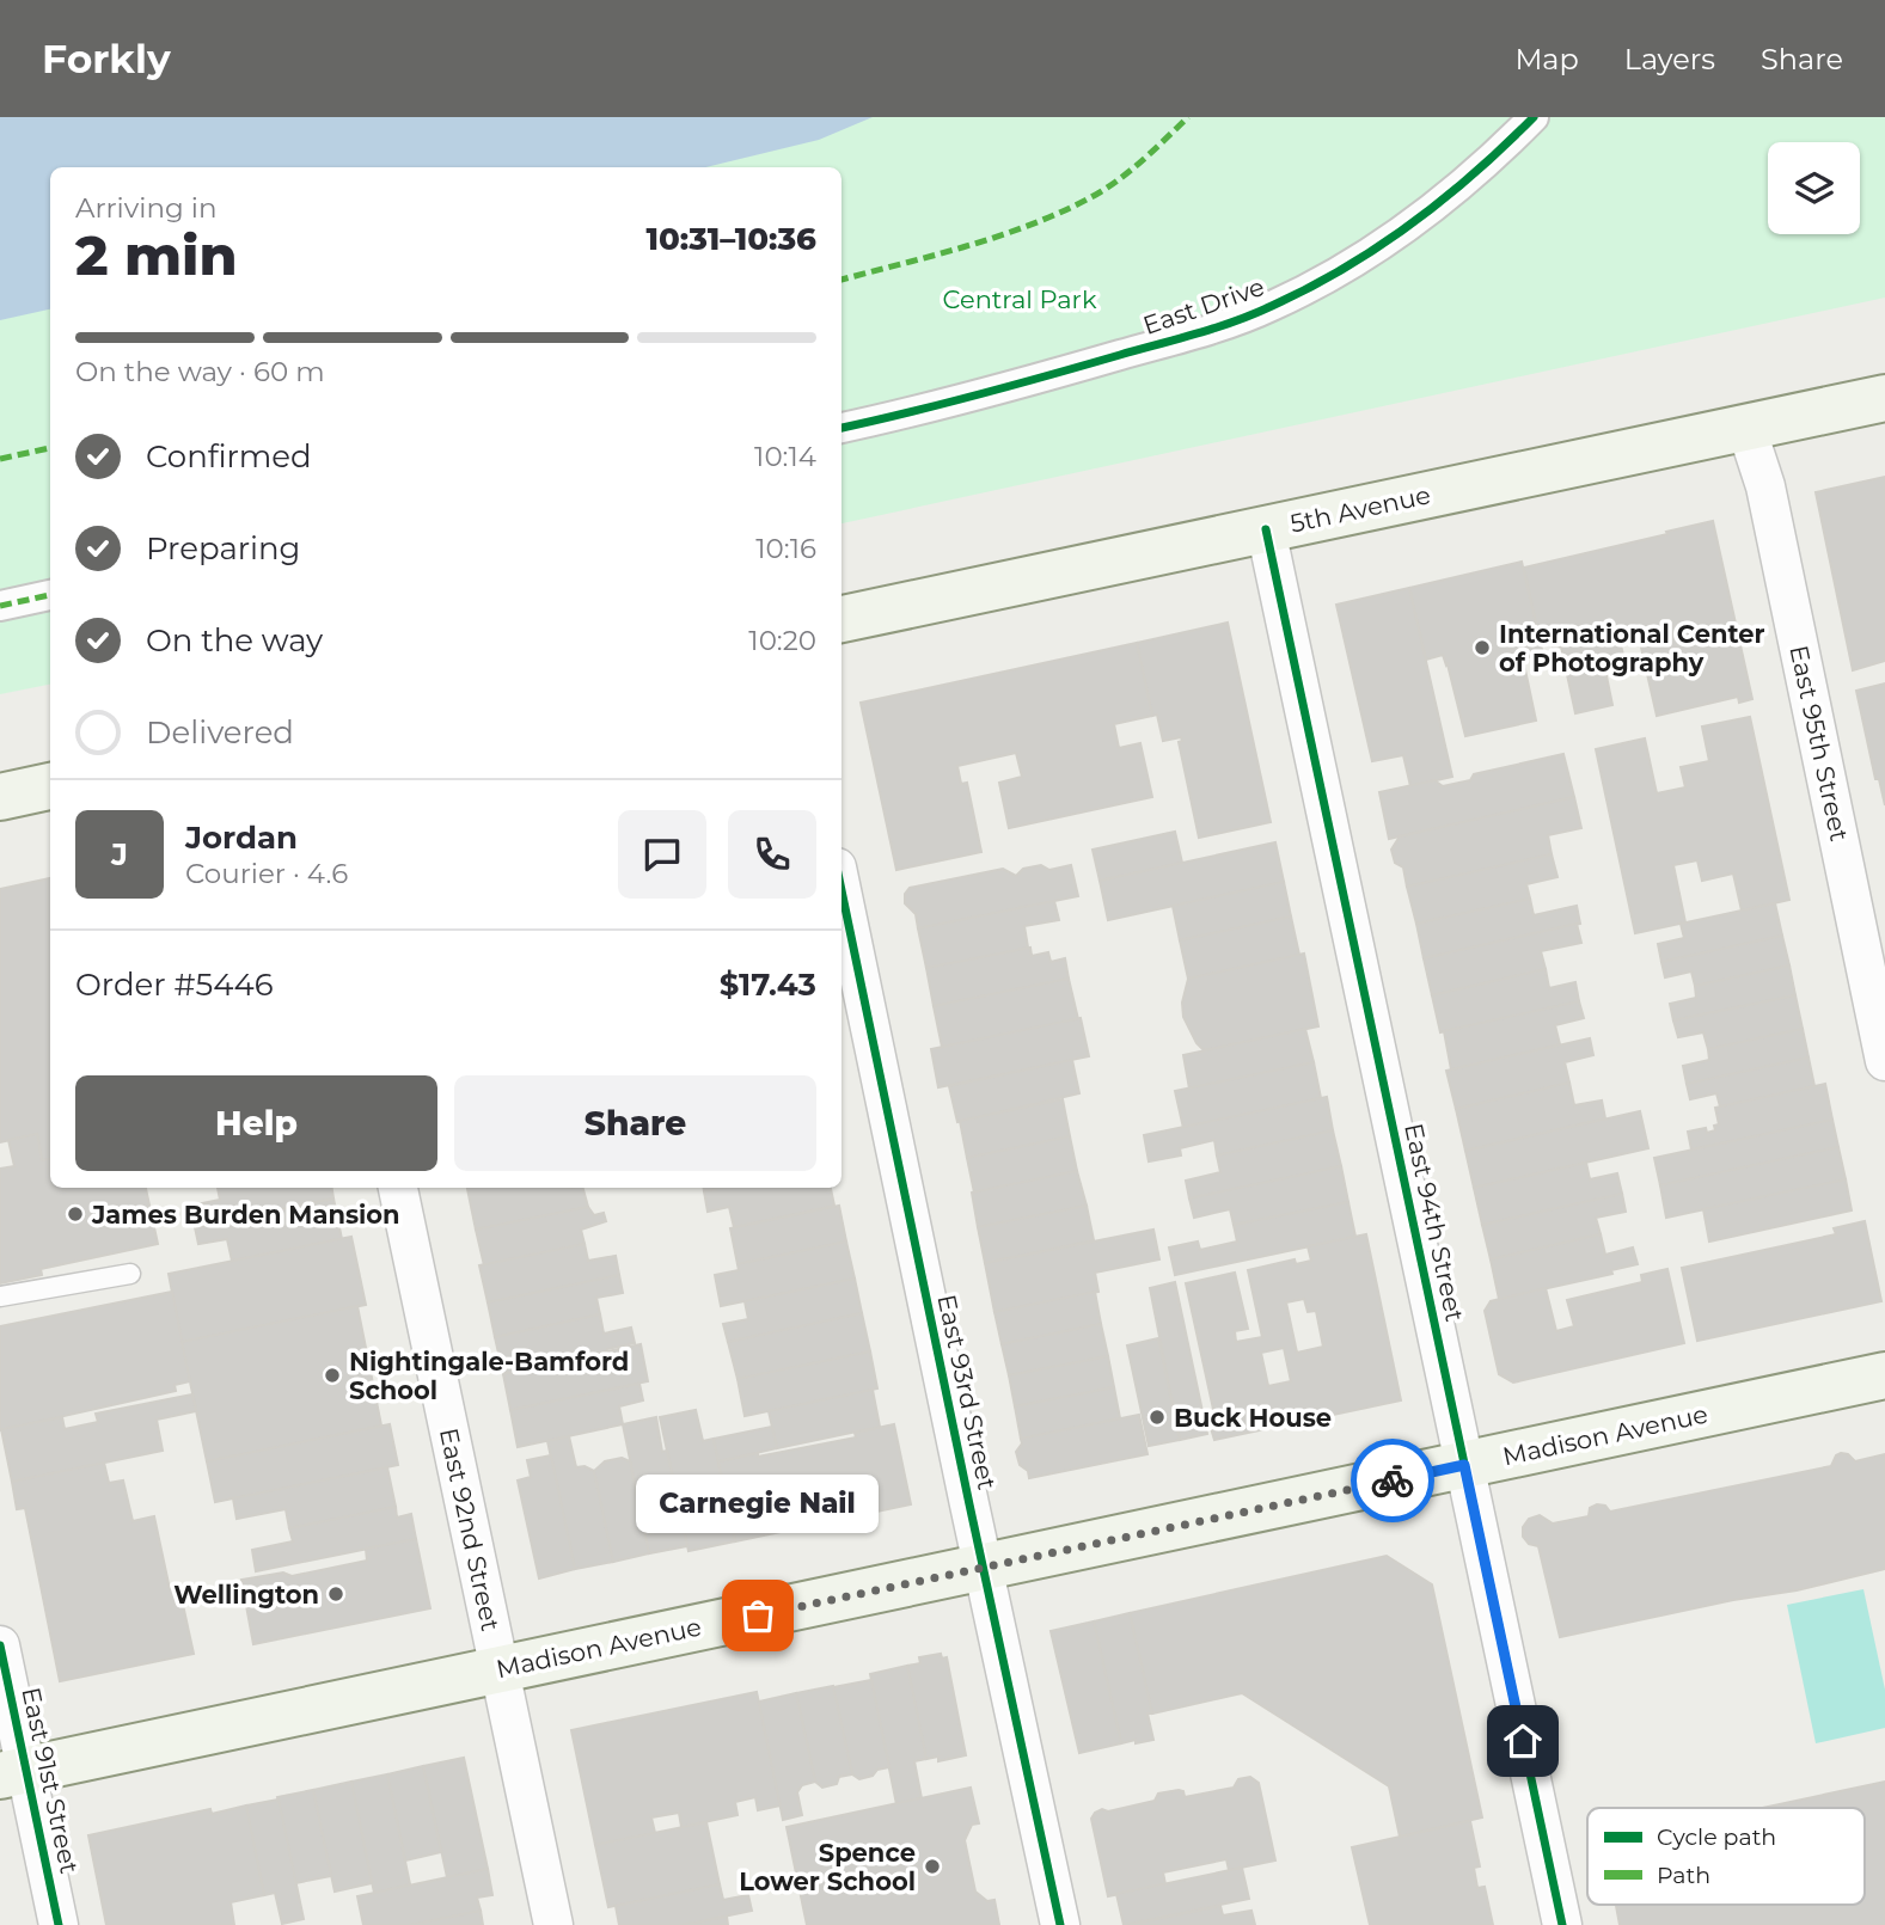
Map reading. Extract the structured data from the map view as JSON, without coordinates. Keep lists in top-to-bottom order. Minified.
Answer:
{"streets":{"main road":["5th Avenue","Madison Avenue"],"street":["East Drive","East 95th Street","East 94th Street","East 93rd Street","East 92nd Street","East 91st Street"]},"crossings":[["5th Avenue","East 95th Street"],["5th Avenue","East 94th Street"],["East 94th Street","Madison Avenue"],["East 93rd Street","Madison Avenue"],["Madison Avenue","East 92nd Street"],["Madison Avenue","East 91st Street"]],"parks":["Central Park"],"places":["International Center of Photography","James Burden Mansion","Nightingale-Bamford School","Buck House","Wellington","Carnegie Nail","Spence Lower School"],"legend":["Cycle path","Path"],"page":{"header":"Forkly","nav":["Map","Layers","Share"],"heading":["2 min","Arriving in","10:31–10:36"],"panel":["Jordan","Courier · 4.6","Order #5446","$17.43"],"bar":"On the way · 60 m","list":[["Confirmed","10:14"],["Preparing","10:16"],["On the way","10:20"],"Delivered"],"round":"J","buttons":["Help","Share"],"bubble":"Carnegie Nail"}}
